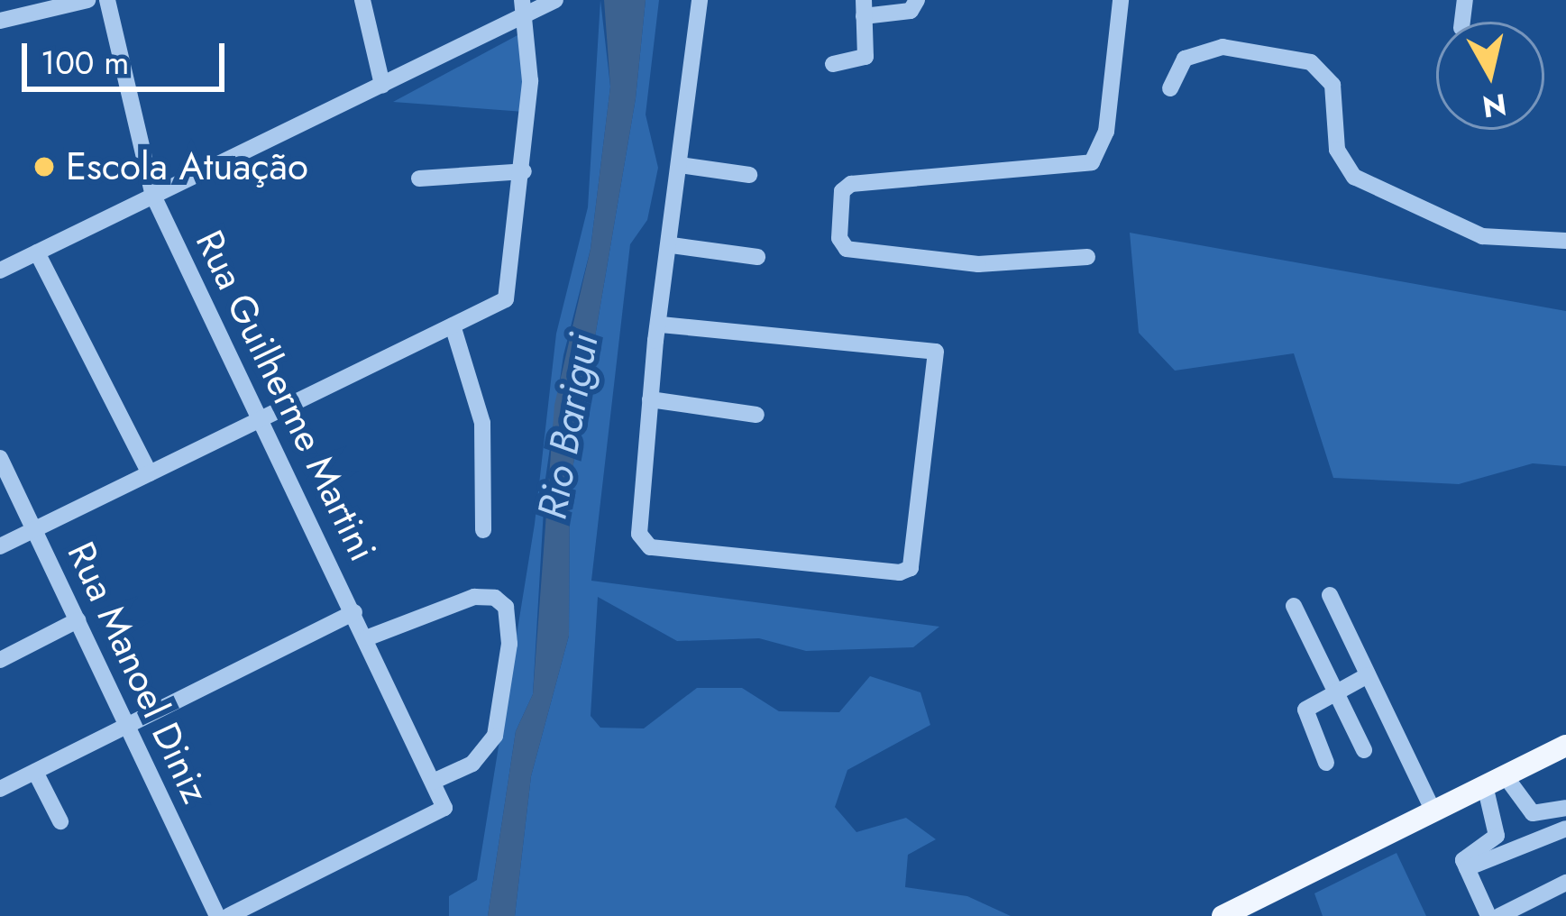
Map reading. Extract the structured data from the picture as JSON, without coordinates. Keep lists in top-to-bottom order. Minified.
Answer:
{"streets":{"street":["Rua Guilherme Martini","Rua Manoel Diniz"]},"water":["Rio Barigui"],"places":["Escola Atuação"],"scale_bar":"100 m","north":"bottom"}
